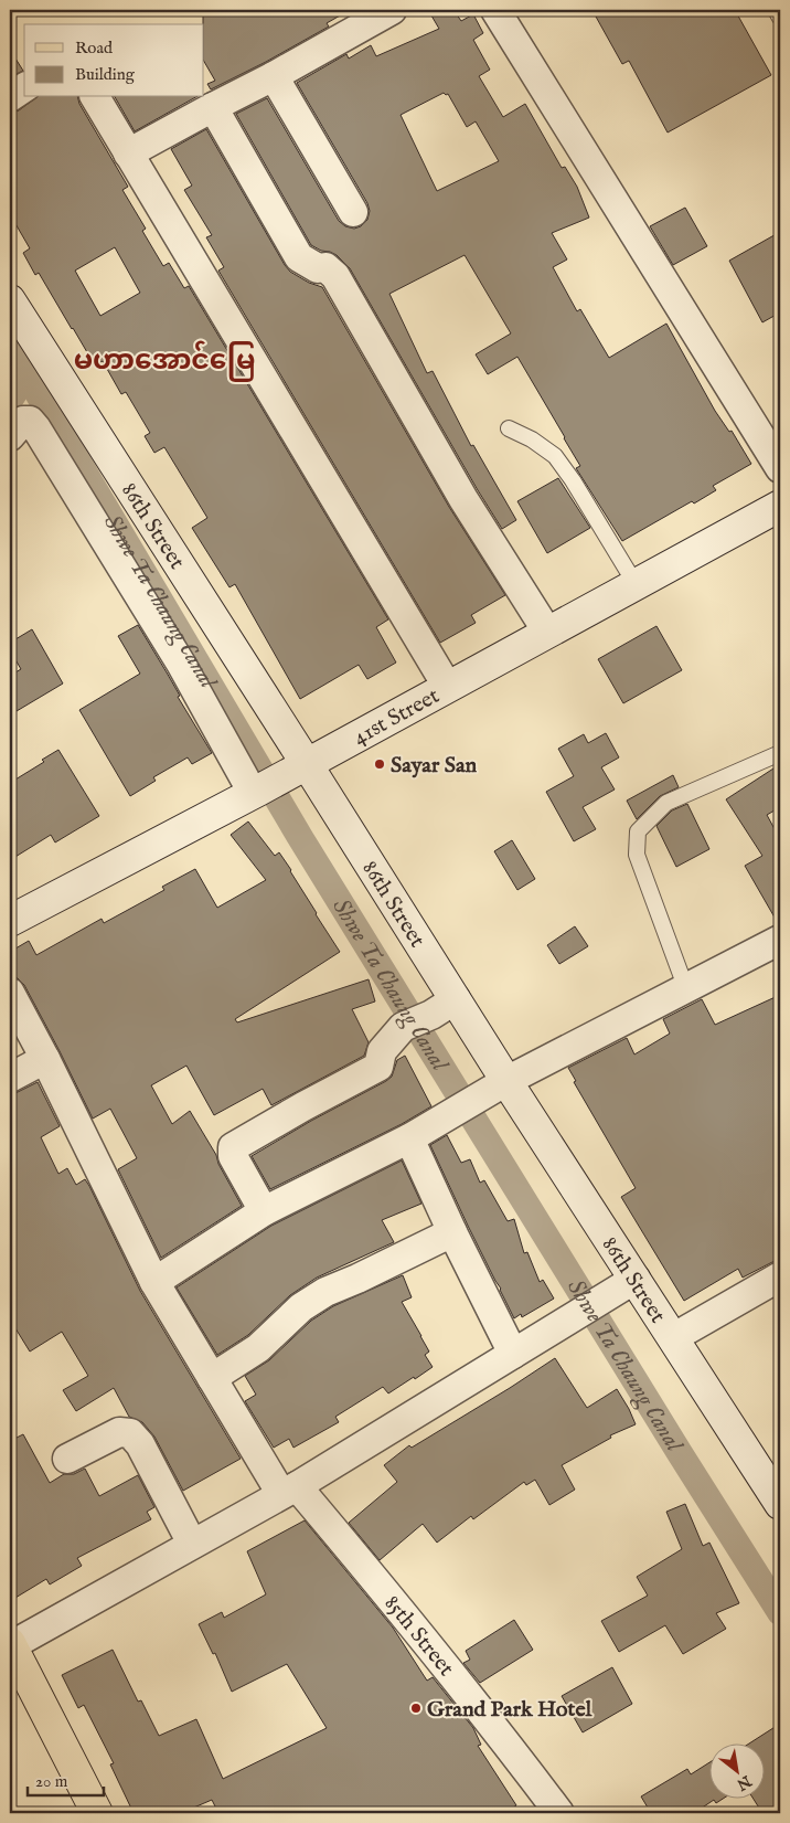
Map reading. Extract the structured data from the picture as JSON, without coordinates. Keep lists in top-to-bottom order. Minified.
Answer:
{"streets":{"main road":["86th Street","41st Street"],"street":["85th Street"]},"crossings":[["86th Street","41st Street"]],"districts":["မဟာအောင်မြေ"],"water":["Shwe Ta Chaung Canal"],"places":["Sayar San","Grand Park Hotel"],"legend":["Road","Building"],"scale_bar":"20 m","north":"bottom right"}
